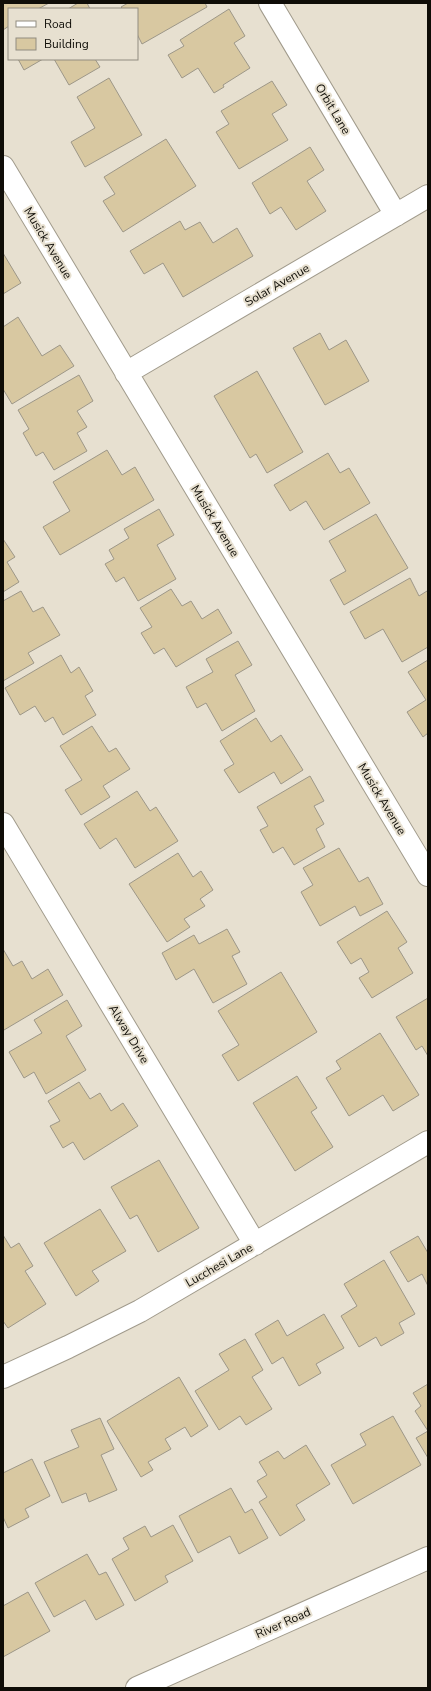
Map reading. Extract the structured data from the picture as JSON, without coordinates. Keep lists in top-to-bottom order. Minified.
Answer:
{"streets":{"street":["Orbit Lane","Musick Avenue","Solar Avenue","Alway Drive","Lucchesi Lane","River Road"]},"crossings":[["Orbit Lane","Solar Avenue"],["Musick Avenue","Solar Avenue"],["Alway Drive","Lucchesi Lane"]],"legend":["Road","Building"]}
